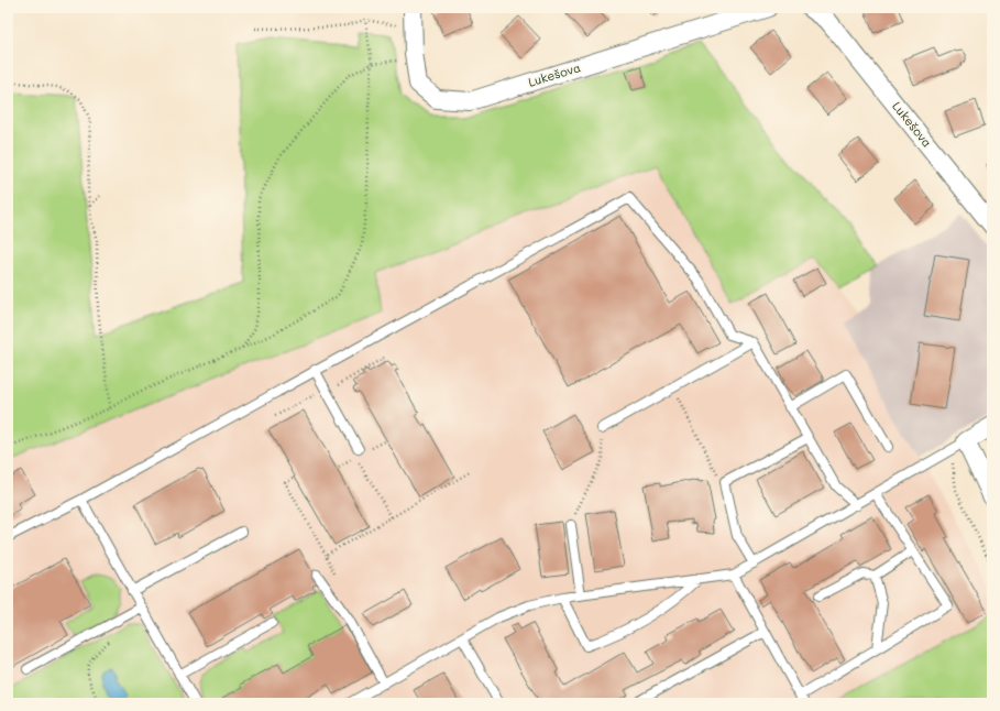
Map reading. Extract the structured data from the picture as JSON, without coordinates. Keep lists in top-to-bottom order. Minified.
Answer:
{"streets":{"street":["Lukešova"]}}
